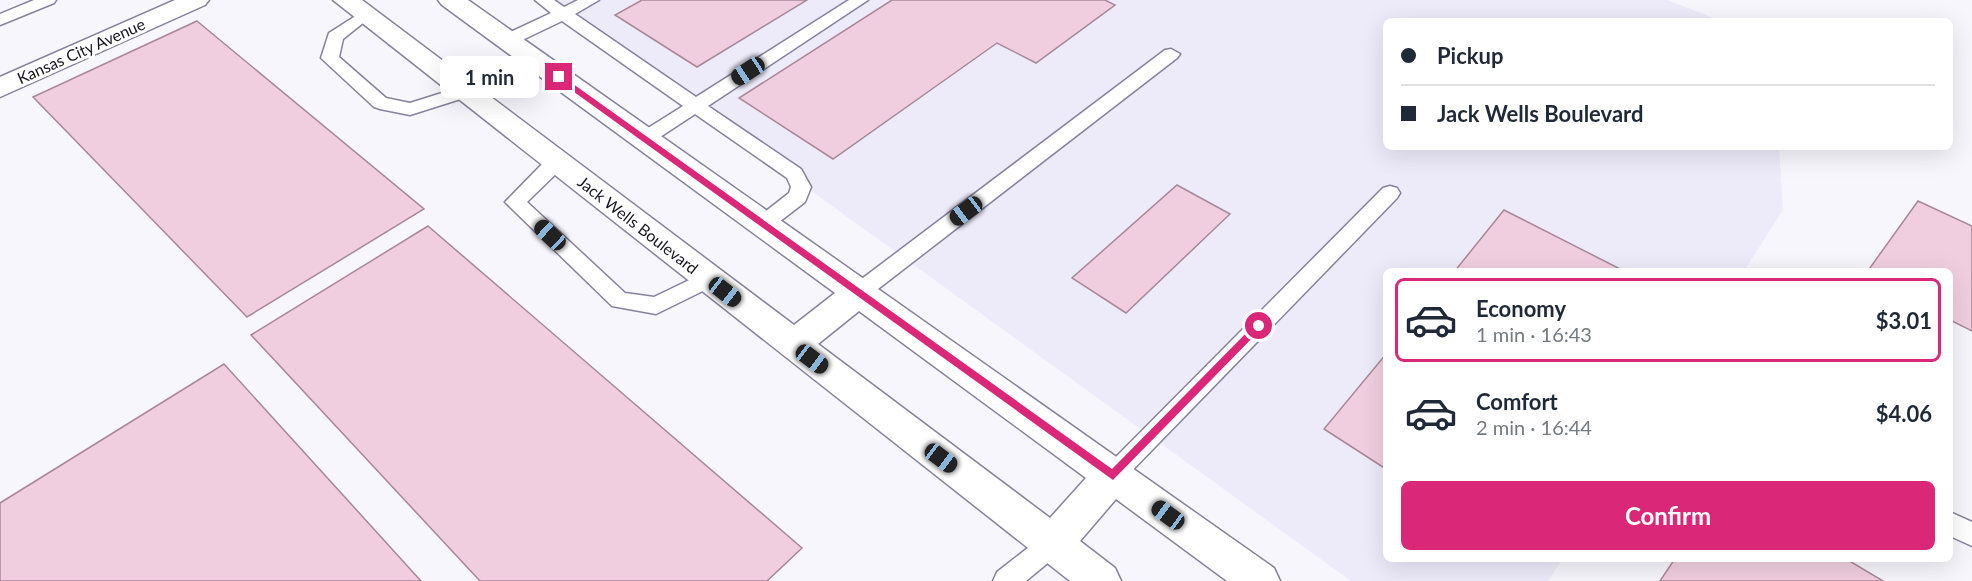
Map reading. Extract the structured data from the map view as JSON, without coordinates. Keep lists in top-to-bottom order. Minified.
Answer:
{"streets":{"street":["Kansas City Avenue","Jack Wells Boulevard"]},"page":{"banner":["Pickup","Jack Wells Boulevard"],"bubble":"1 min","list":[{"name":"Economy","note":"1 min · 16:43","value":"$3.01"},{"name":"Comfort","note":"2 min · 16:44","value":"$4.06"}],"buttons":"Confirm"}}
